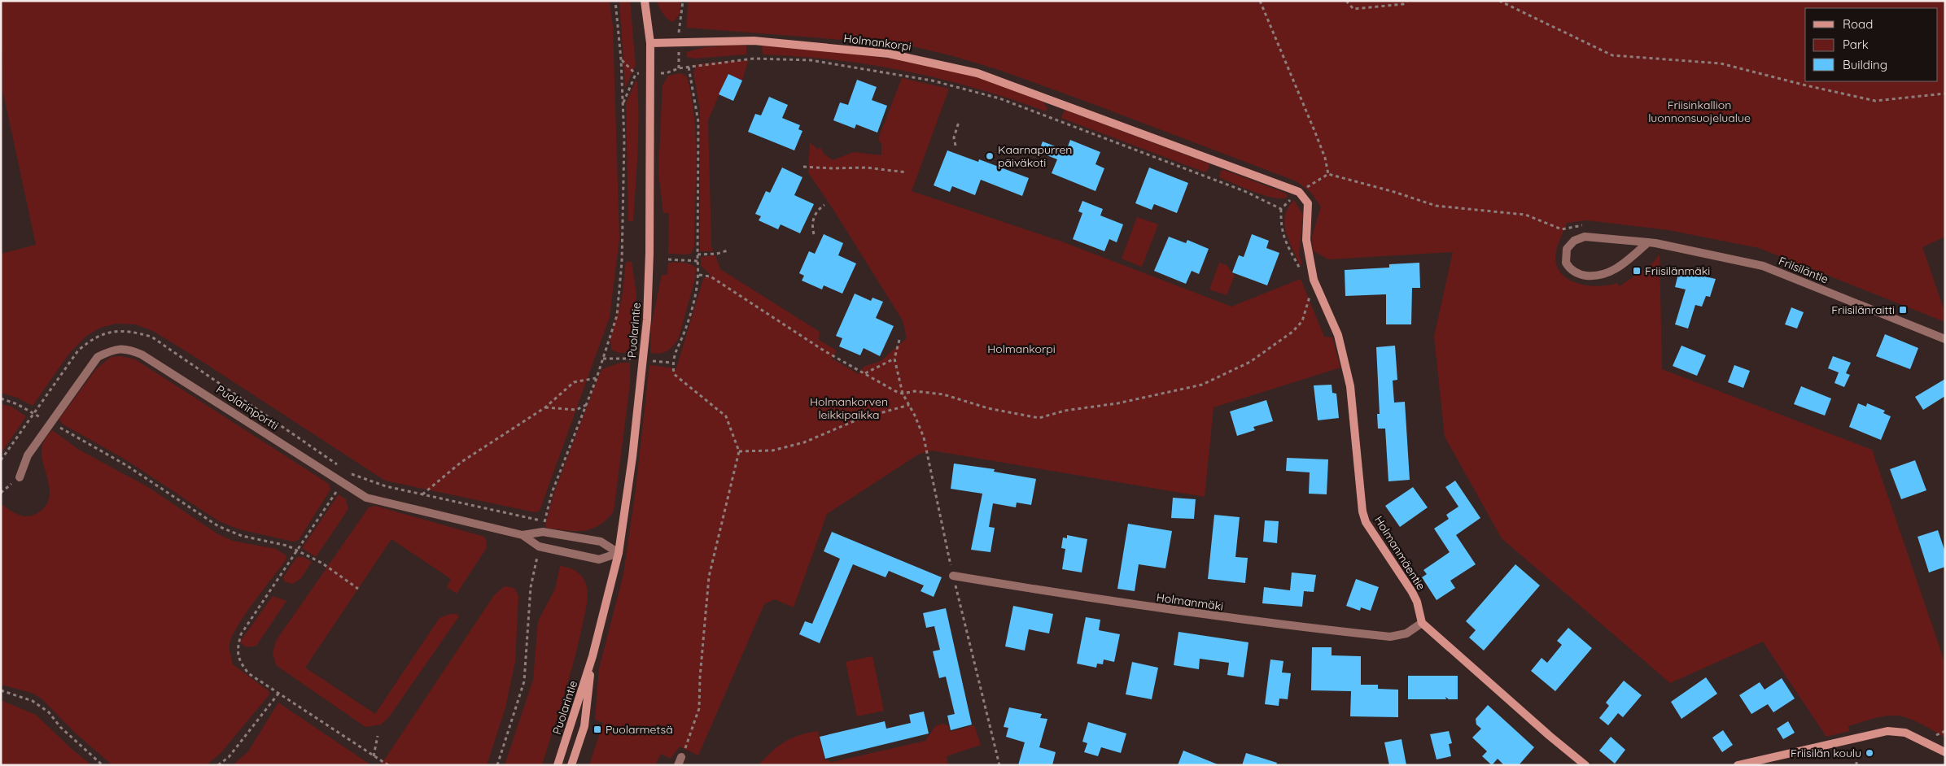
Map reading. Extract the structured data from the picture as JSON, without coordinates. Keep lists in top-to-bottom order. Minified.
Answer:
{"streets":{"street":["Holmankorpi","Friisiläntie","Puolarintie","Puolarinportti","Holmanmäentie","Holmanmäki"]},"crossings":[["Holmankorpi","Puolarintie"],["Holmankorpi","Holmanmäentie"],["Puolarintie","Puolarinportti"],["Holmanmäentie","Holmanmäki"]],"parks":["Friisinkallion luonnonsuojelualue","Holmankorpi","Holmankorven leikkipaikka"],"places":{"other":["Kaarnapurren päiväkoti","Friisilän koulu"],"transit":["Friisilänmäki","Friisilänraitti","Puolarmetsä"]},"legend":["Road","Park","Building"]}
